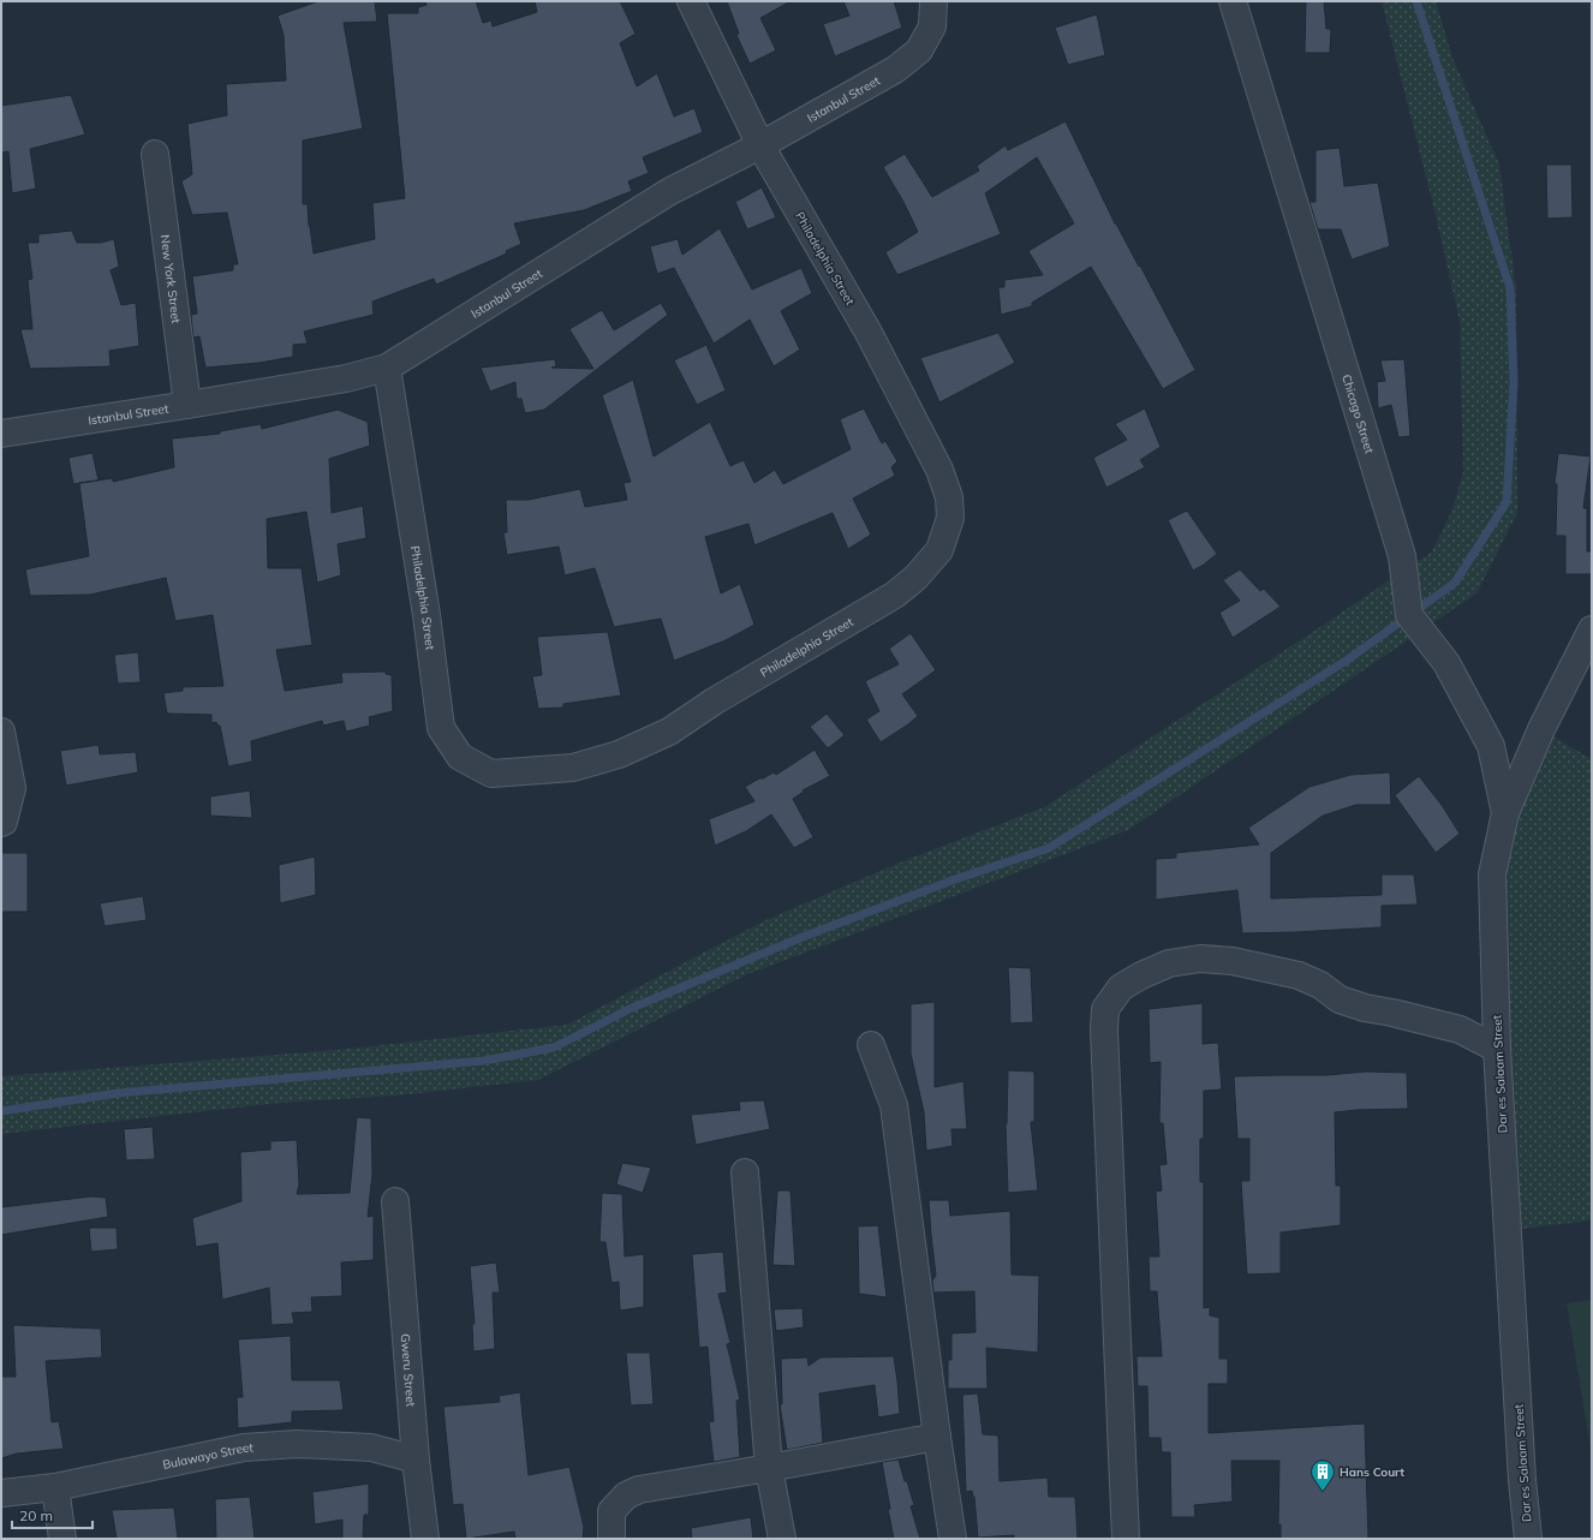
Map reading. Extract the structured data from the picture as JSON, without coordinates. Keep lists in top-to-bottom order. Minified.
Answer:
{"streets":{"street":["Istanbul Street","Philadelphia Street","New York Street","Chicago Street","Dar es Salaam Street","Gweru Street","Bulawayo Street"]},"crossings":[["Istanbul Street","Philadelphia Street"],["Istanbul Street","New York Street"],["Chicago Street","Dar es Salaam Street"],["Gweru Street","Bulawayo Street"]],"places":{"building":["Hans Court"]},"scale_bar":"20 m"}
